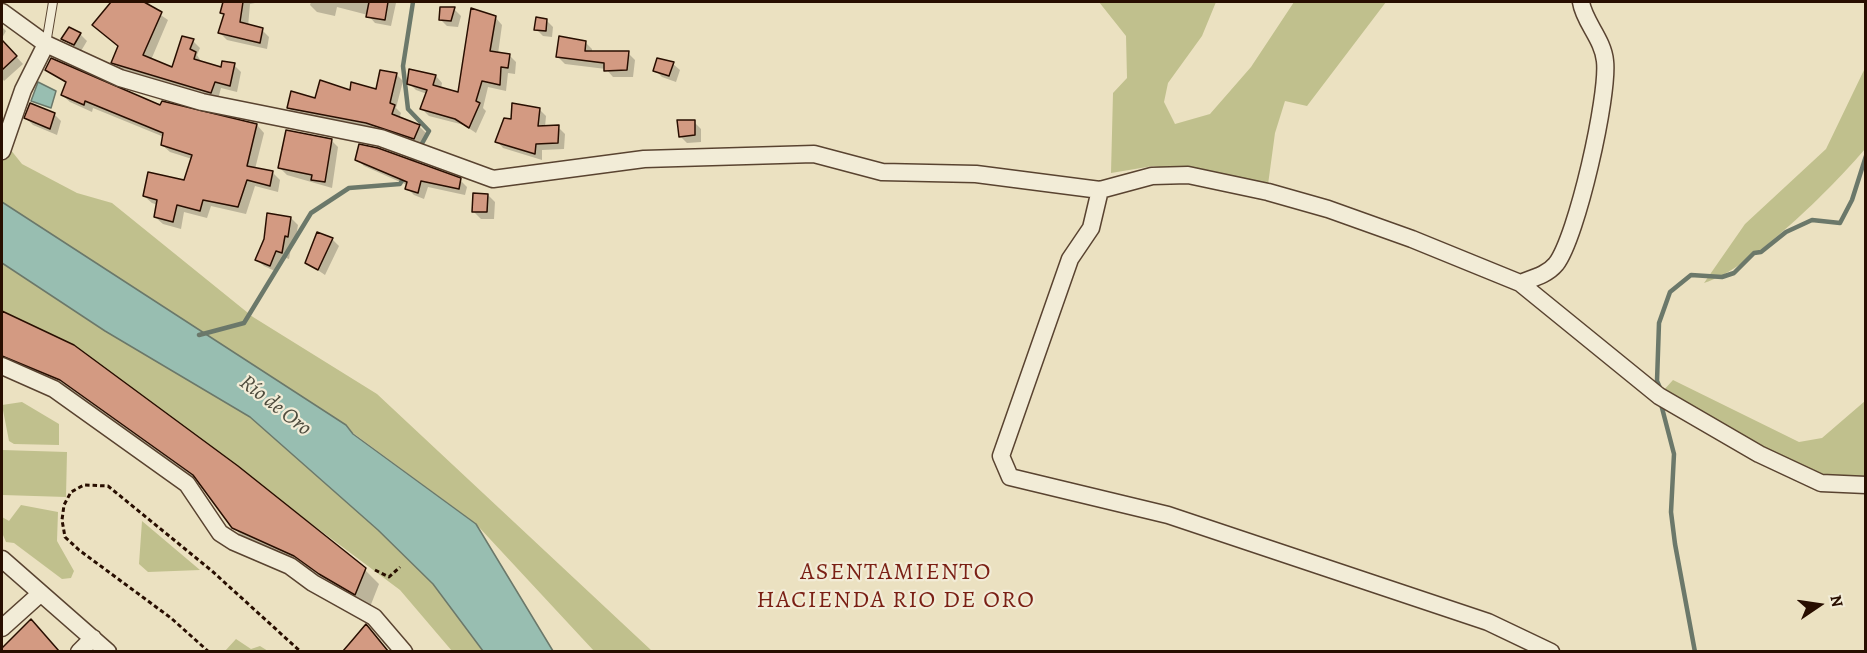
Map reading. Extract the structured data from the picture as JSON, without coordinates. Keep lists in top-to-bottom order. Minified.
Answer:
{"districts":["ASENTAMIENTO HACIENDA RIO DE ORO"],"water":["Río de Oro"],"north":"right"}
